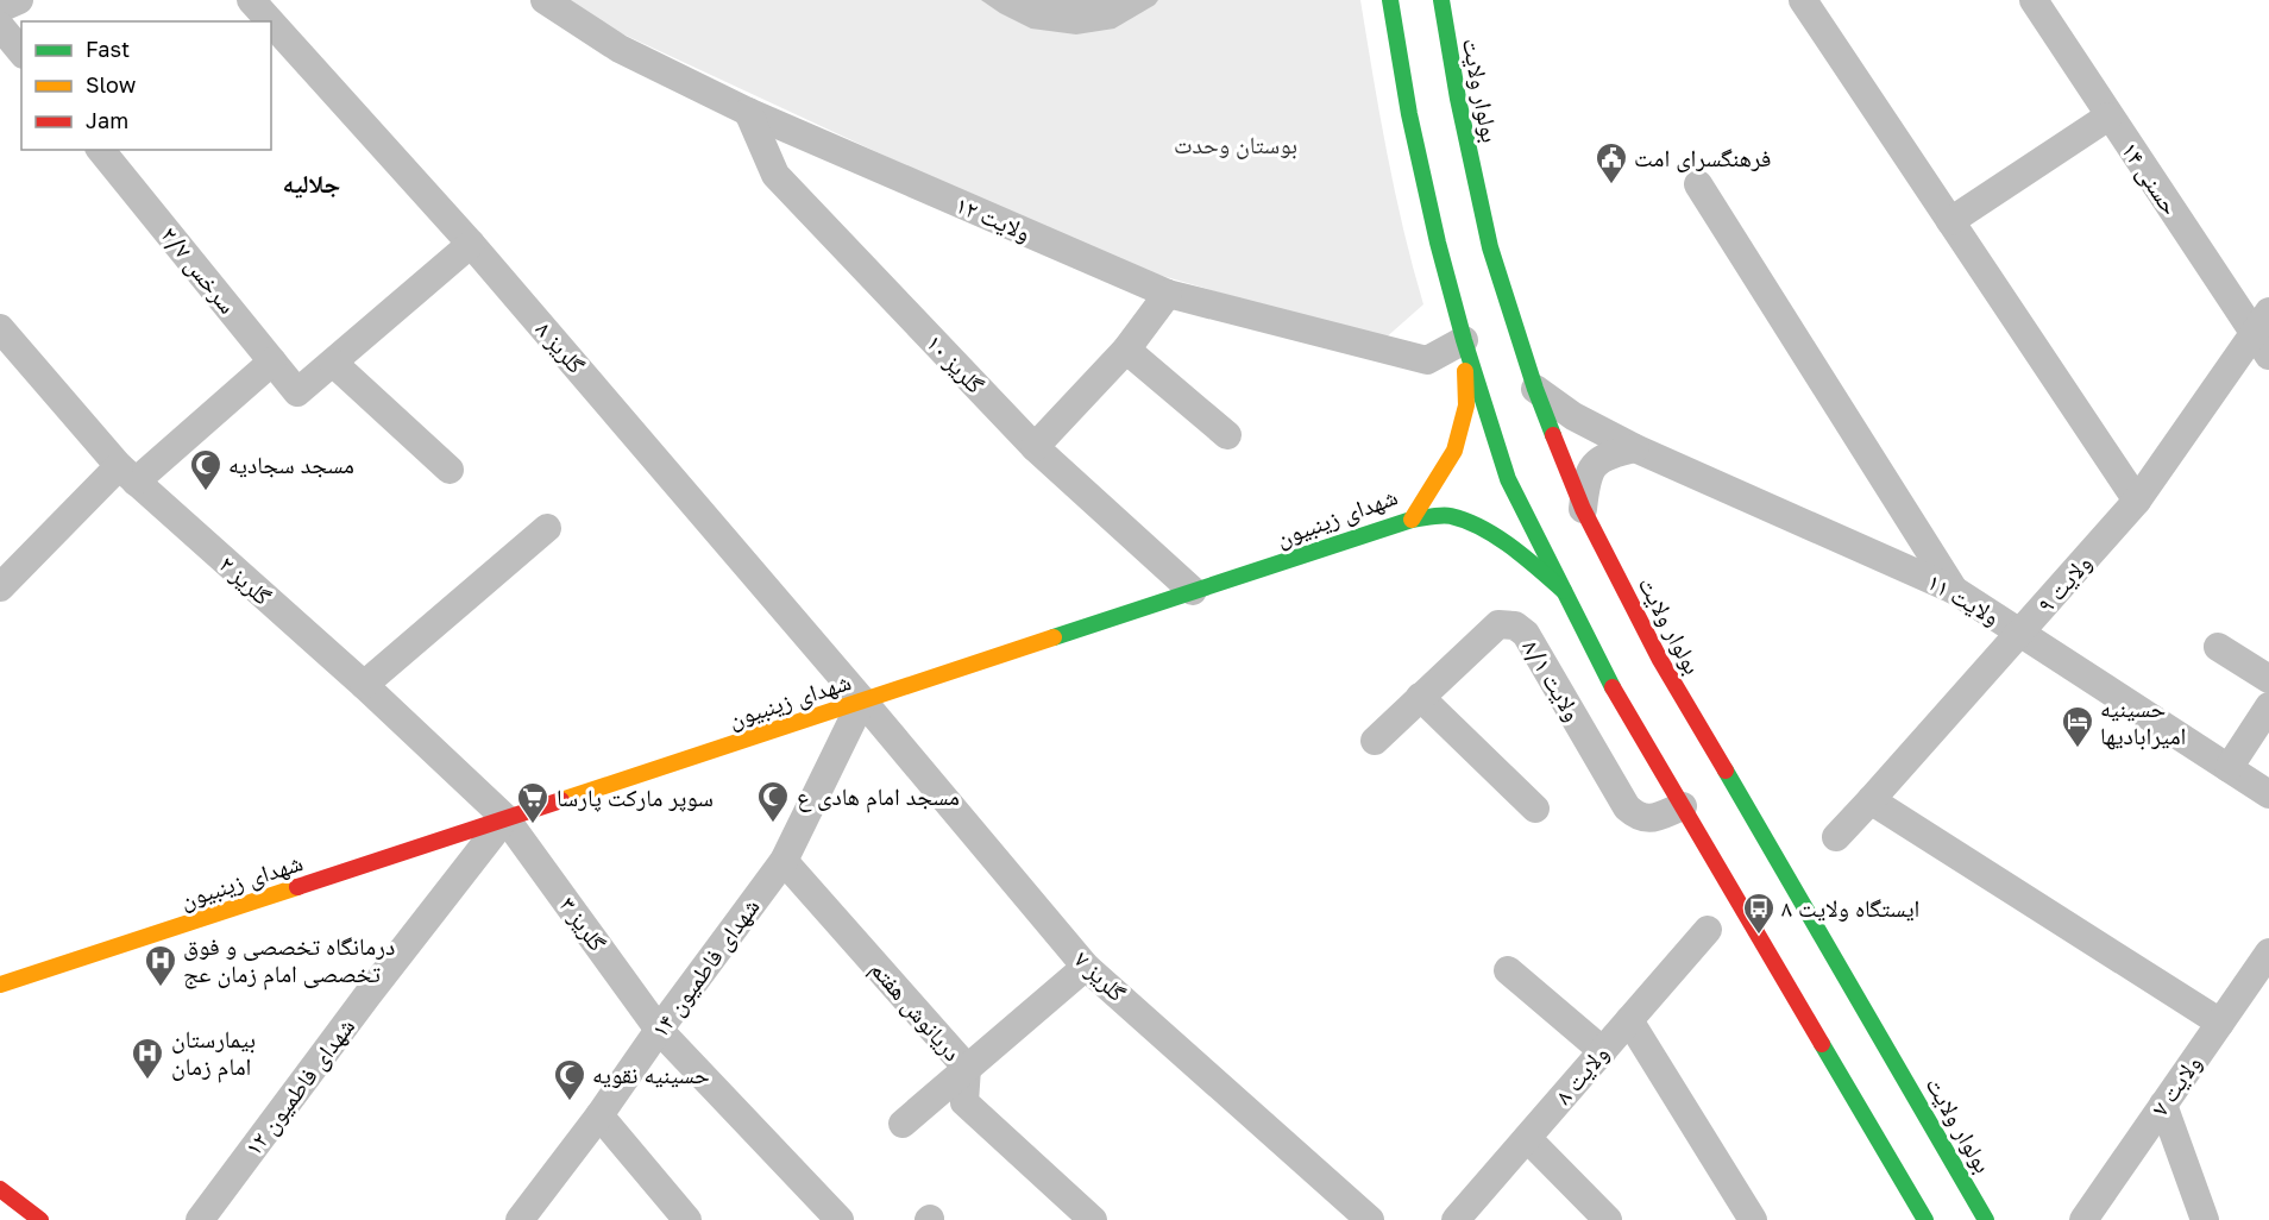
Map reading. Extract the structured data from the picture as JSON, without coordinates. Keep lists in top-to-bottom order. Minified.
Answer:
{"streets":{"main road":["بولوار ولایت","شهدای زینبیون"],"street":["حسنی ۱۴","ولایت ۱۲","سرخس ۲/۷","گلریز ۸","گلریز ۱۰","گلریز ۲","ولایت ۹","ولایت ۱۱","ولایت ۸/۱","گلریز ۳","شهدای فاطمیون ۱۴","گلریز ۷","دریانوش هفتم","ولایت ۸","ولایت ۷","شهدای فاطمیون ۱۲"]},"crossings":[["بولوار ولایت","ولایت ۱۱"],["حسنی ۱۴","ولایت ۹"],["ولایت ۱۲","گلریز ۱۰"],["ولایت ۱۲","شهدای زینبیون"],["گلریز ۸","شهدای زینبیون"],["گلریز ۸","شهدای فاطمیون ۱۴"],["گلریز ۸","گلریز ۷"],["گلریز ۱۰","شهدای زینبیون"],["شهدای زینبیون","گلریز ۲"],["شهدای زینبیون","گلریز ۳"],["شهدای زینبیون","شهدای فاطمیون ۱۴"],["شهدای زینبیون","گلریز ۷"],["شهدای زینبیون","شهدای فاطمیون ۱۲"],["گلریز ۲","گلریز ۳"],["گلریز ۲","شهدای فاطمیون ۱۲"],["ولایت ۹","ولایت ۱۱"],["گلریز ۳","شهدای فاطمیون ۱۴"],["گلریز ۳","شهدای فاطمیون ۱۲"],["شهدای فاطمیون ۱۴","گلریز ۷"],["شهدای فاطمیون ۱۴","دریانوش هفتم"]],"districts":["جلالیه"],"parks":["بوستان وحدت"],"places":{"public building":["فرهنگسرای امت"],"mosque":["مسجد سجادیه","مسجد امام هادی ع","حسینیه نقویه"],"hotel":["حسینیه امیرابادیها"],"supermarket":["سوپر مارکت پارسا"],"bus stop":["ایستگاه ولایت ۸"],"hospital":["درمانگاه تخصصی و فوق تخصصی امام زمان عج","بیمارستان امام زمان"]},"legend":["Fast","Slow","Jam"]}
